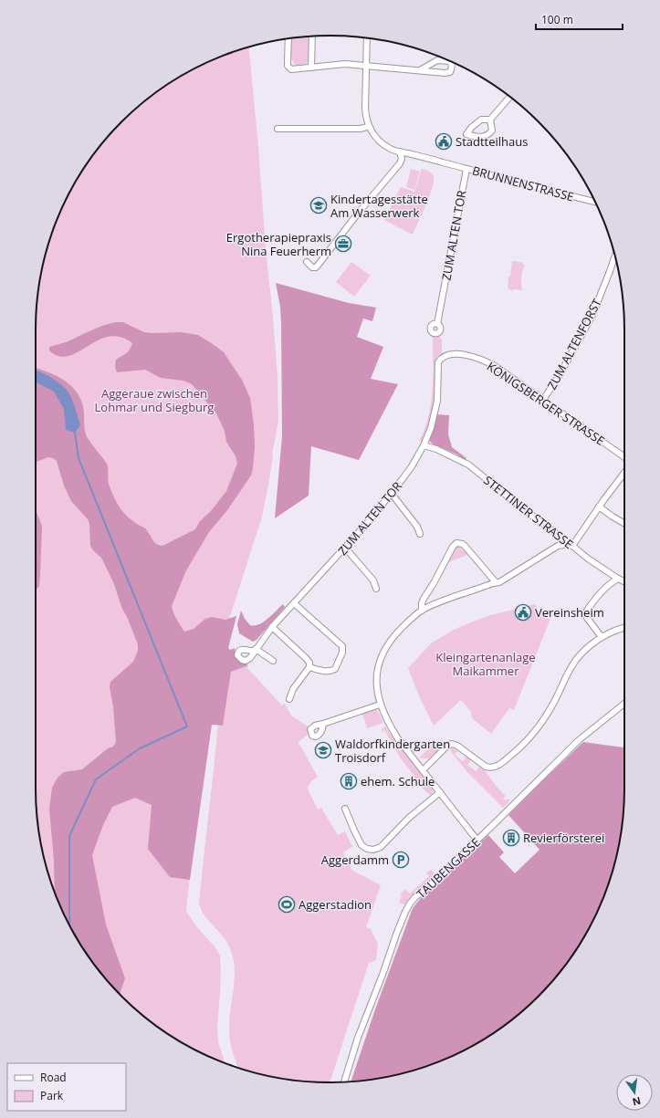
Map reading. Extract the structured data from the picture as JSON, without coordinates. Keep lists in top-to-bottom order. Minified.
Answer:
{"streets":{"street":["BRUNNENSTRASSE","ZUM ALTEN TOR","ZUM ALTENFORST","KÖNIGSBERGER STRASSE","STETTINER STRASSE","TAUBENGASSE"]},"crossings":[["BRUNNENSTRASSE","ZUM ALTEN TOR"],["ZUM ALTEN TOR","KÖNIGSBERGER STRASSE"],["ZUM ALTEN TOR","STETTINER STRASSE"],["ZUM ALTENFORST","KÖNIGSBERGER STRASSE"]],"parks":["Aggeraue zwischen Lohmar und Siegburg","Kleingartenanlage Maikammer"],"places":{"public building":["Stadtteilhaus","Vereinsheim"],"school or university":["Kindertagesstätte Am Wasserwerk","Waldorfkindergarten Troisdorf"],"office":["Ergotherapiepraxis Nina Feuerherm"],"building":["ehem. Schule","Revierförsterei"],"parking":["Aggerdamm"],"sports":["Aggerstadion"]},"legend":["Road","Park"],"scale_bar":"100 m","north":"bottom"}
